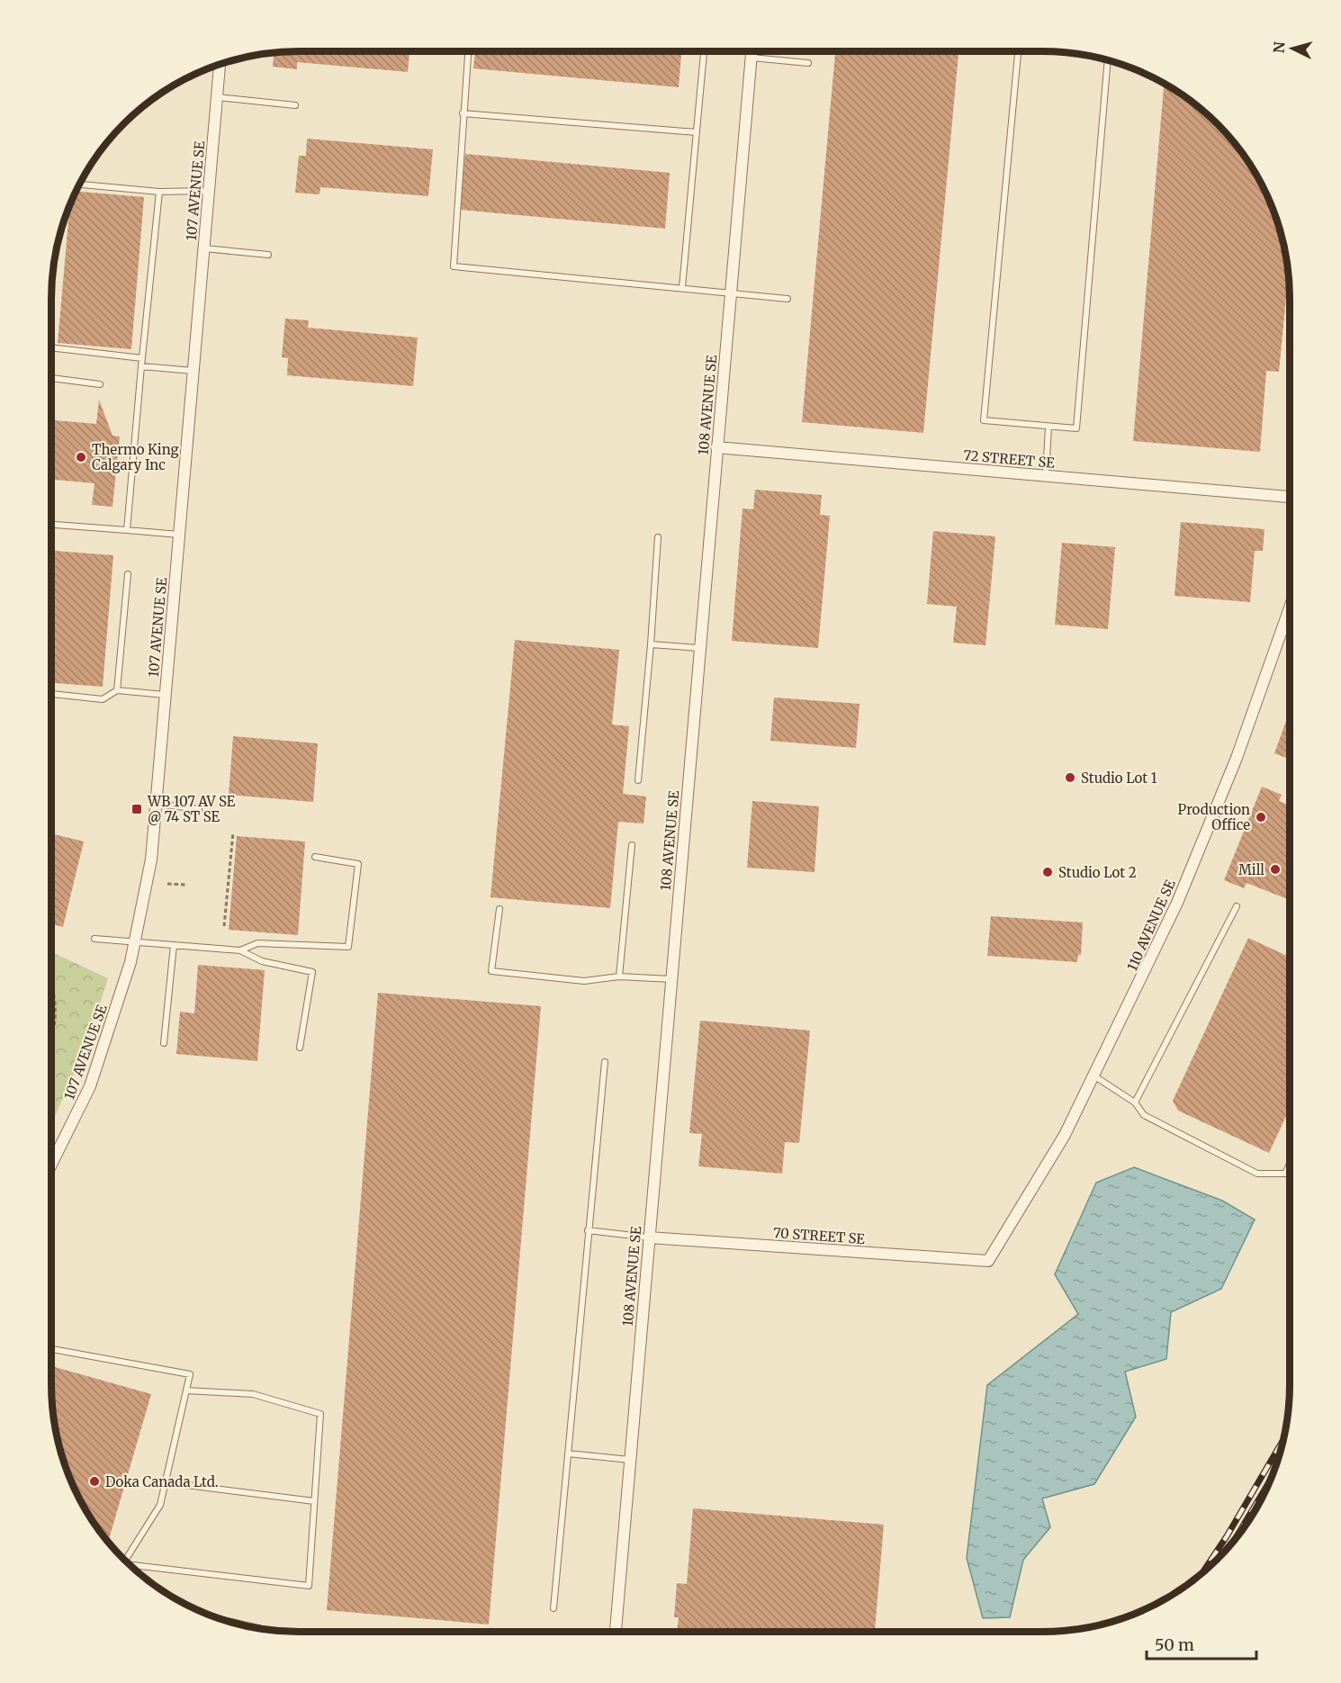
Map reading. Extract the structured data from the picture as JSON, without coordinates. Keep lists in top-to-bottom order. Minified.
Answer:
{"streets":{"street":["107 AVENUE SE","108 AVENUE SE","72 STREET SE","110 AVENUE SE","70 STREET SE"]},"crossings":[["108 AVENUE SE","72 STREET SE"],["108 AVENUE SE","70 STREET SE"],["110 AVENUE SE","70 STREET SE"]],"places":{"other":["Thermo King Calgary Inc","Studio Lot 1","Production Office","Mill","Studio Lot 2","Doka Canada Ltd."],"transit":["WB 107 AV SE @ 74 ST SE"]},"scale_bar":"50 m","north":"left"}
